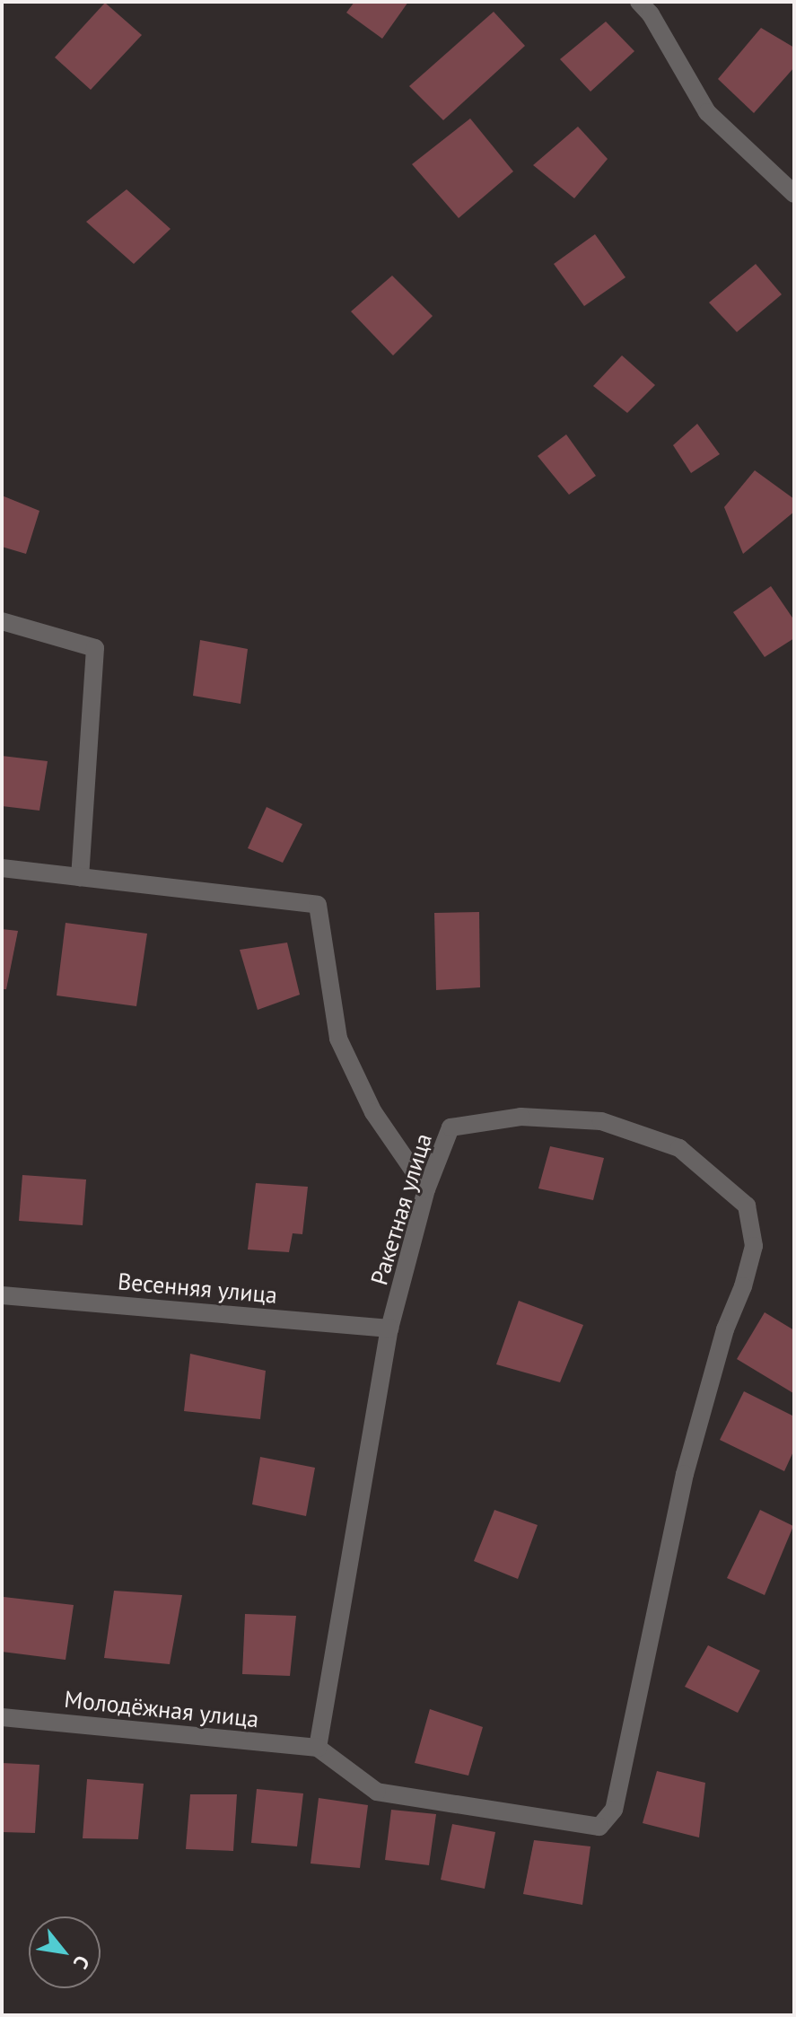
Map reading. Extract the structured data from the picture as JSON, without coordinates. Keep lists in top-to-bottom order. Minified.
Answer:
{"streets":{"street":["Ракетная улица","Весенняя улица","Молодёжная улица"]},"crossings":[["Ракетная улица","Весенняя улица"],["Ракетная улица","Молодёжная улица"]],"north":"bottom right"}
